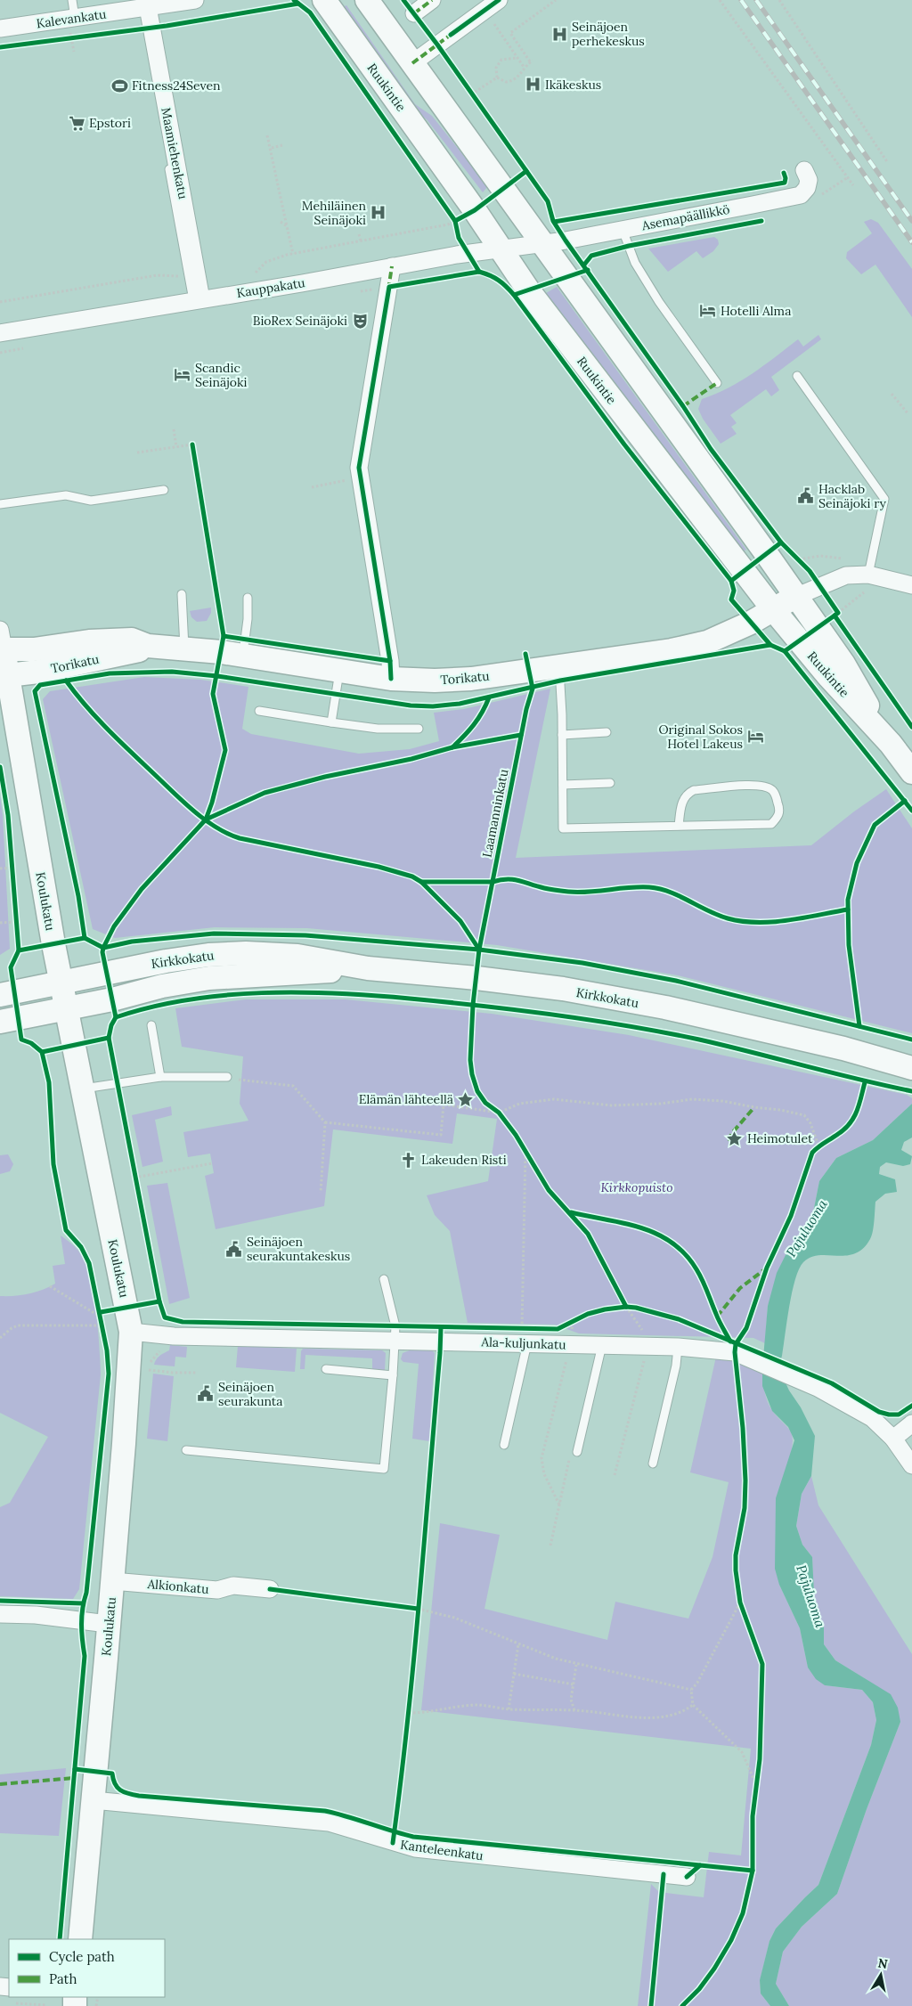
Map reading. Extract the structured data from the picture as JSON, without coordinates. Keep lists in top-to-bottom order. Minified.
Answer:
{"streets":{"main road":["Ruukintie","Torikatu","Koulukatu","Kirkkokatu"],"street":["Kalevankatu","Maamiehenkatu","Asemapäällikkö","Kauppakatu","Ala-kuljunkatu","Alkionkatu","Kanteleenkatu"],"cycle path":["Laamanninkatu"]},"crossings":[["Kalevankatu","Maamiehenkatu"],["Ruukintie","Asemapäällikkö"],["Ruukintie","Kauppakatu"],["Ruukintie","Torikatu"],["Maamiehenkatu","Kauppakatu"],["Asemapäällikkö","Kauppakatu"],["Torikatu","Koulukatu"],["Koulukatu","Kirkkokatu"],["Koulukatu","Ala-kuljunkatu"],["Koulukatu","Alkionkatu"],["Koulukatu","Kanteleenkatu"]],"water":["Pajuluoma"],"parks":["Kirkkopuisto"],"places":{"hospital":["Seinäjoen perhekeskus","Ikäkeskus","Mehiläinen Seinäjoki"],"sports":["Fitness24Seven"],"supermarket":["Epstori"],"hotel":["Hotelli Alma","Scandic Seinäjoki","Original Sokos Hotel Lakeus"],"theatre":["BioRex Seinäjoki"],"public building":["Hacklab Seinäjoki ry","Seinäjoen seurakuntakeskus","Seinäjoen seurakunta"],"place":["Elämän lähteellä","Heimotulet"],"church":["Lakeuden Risti"]},"legend":["Cycle path","Path"],"north":"top"}
